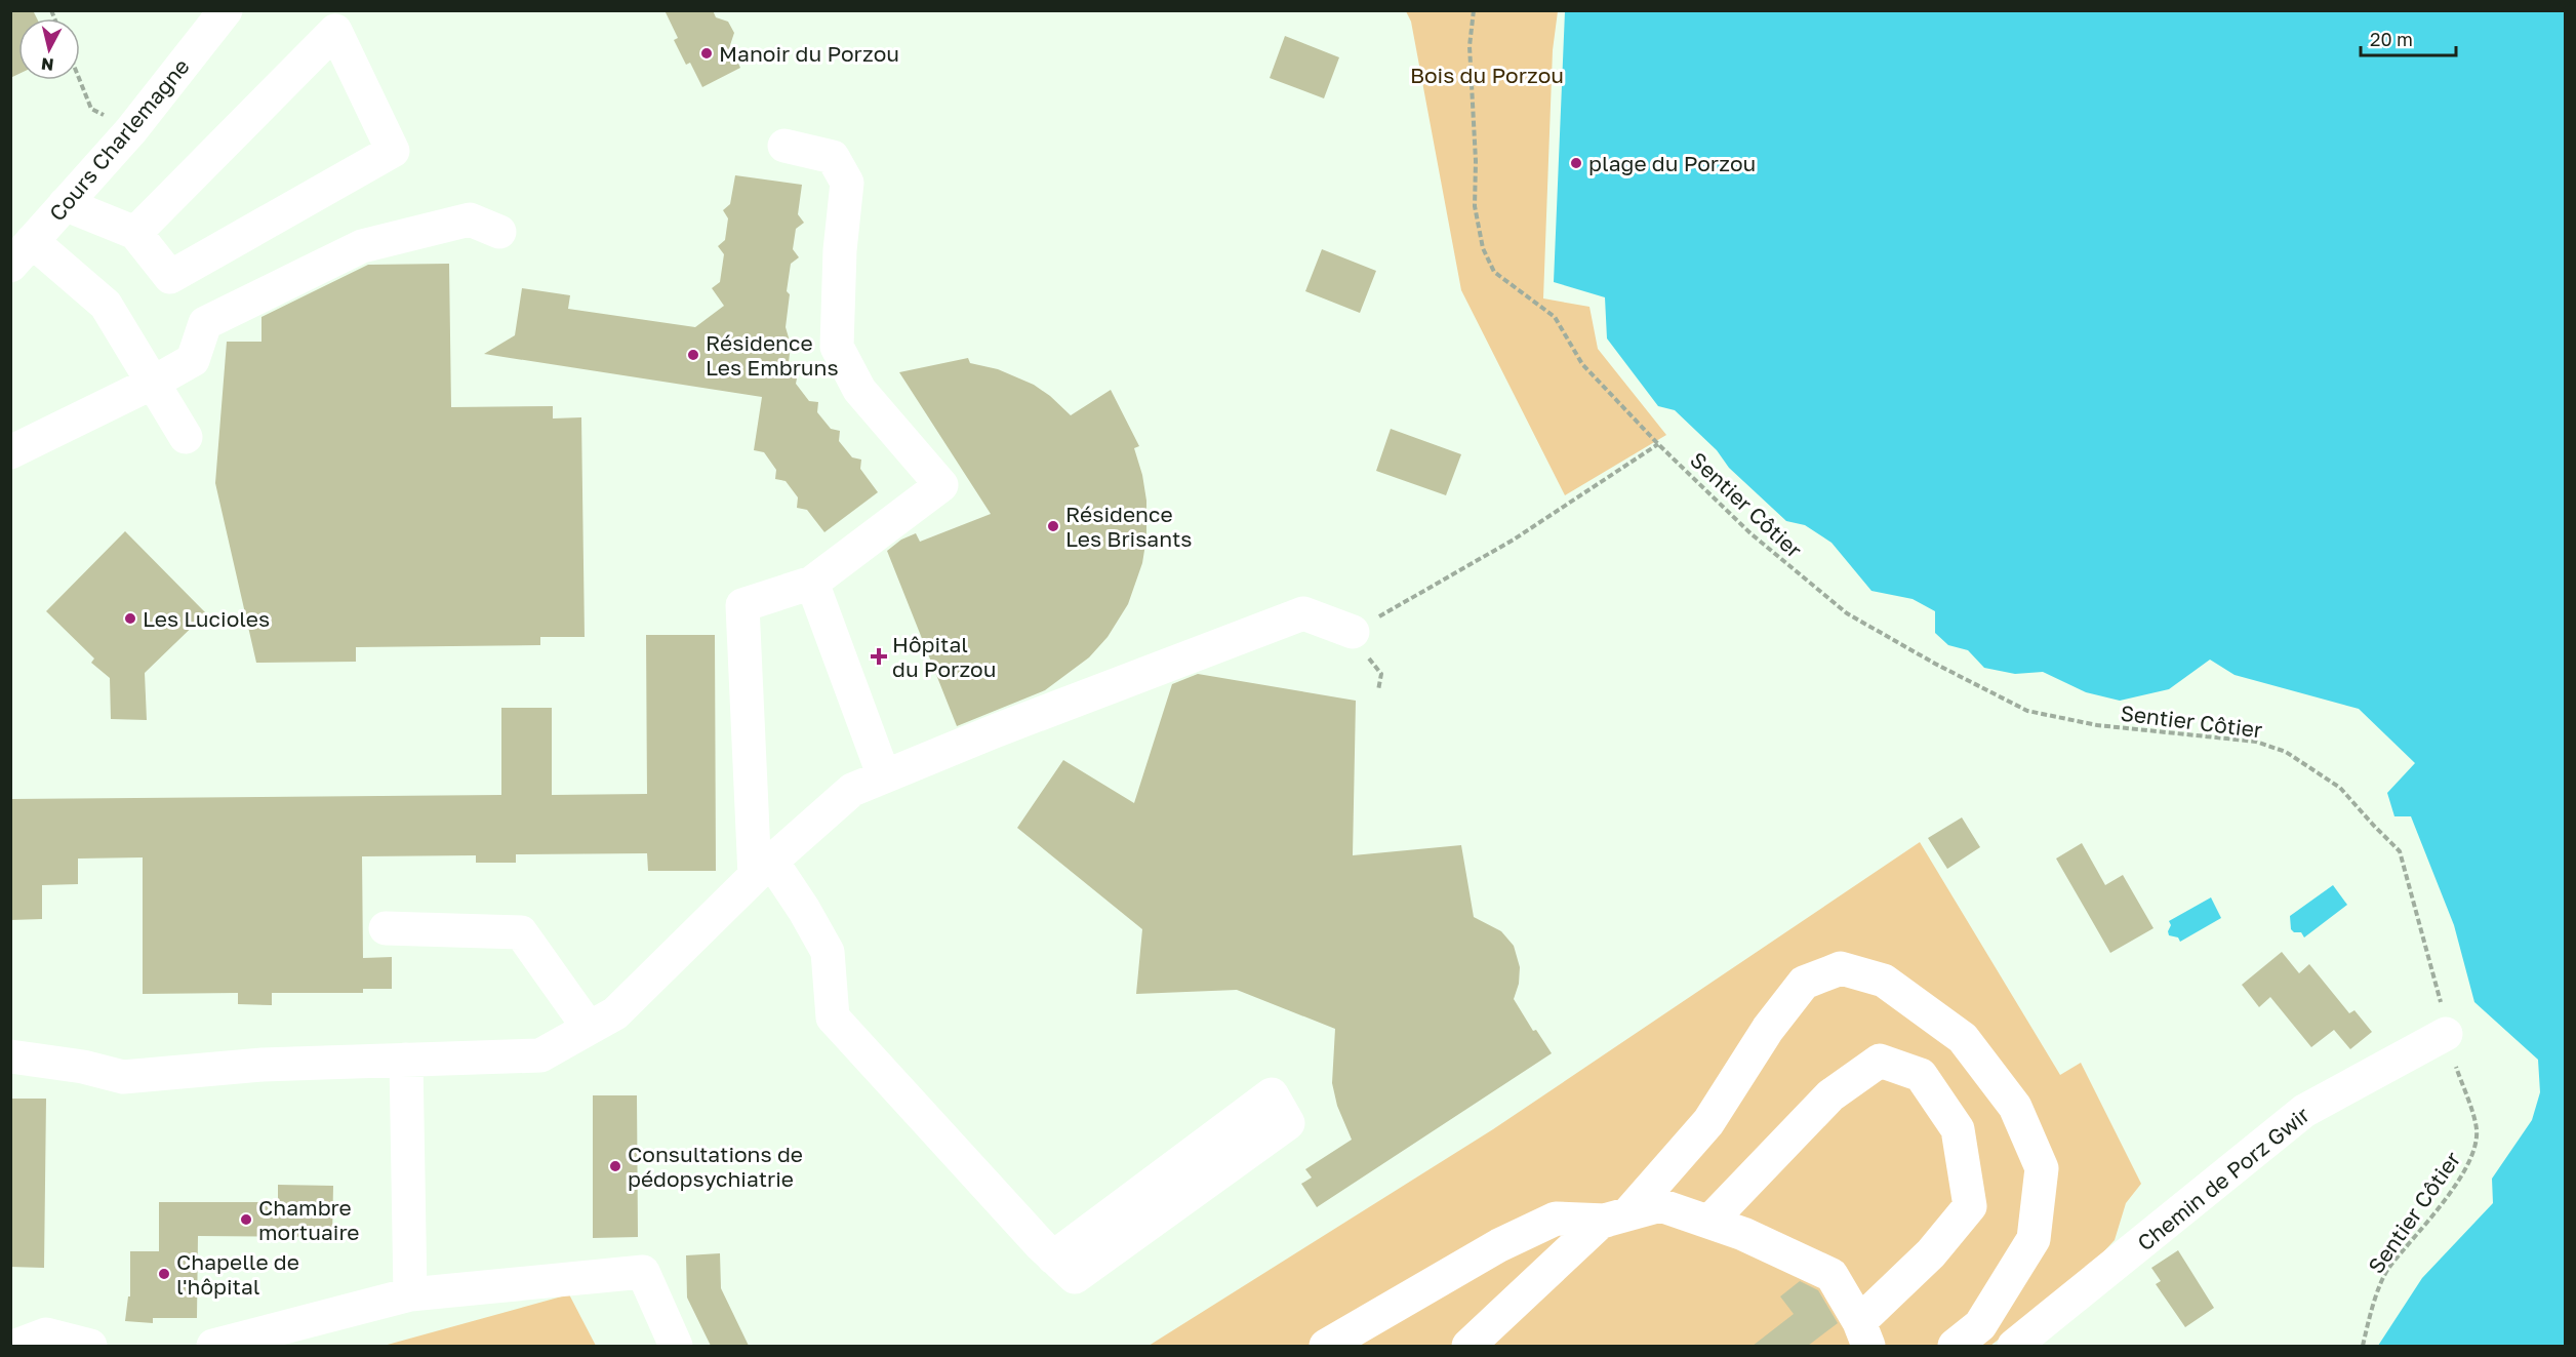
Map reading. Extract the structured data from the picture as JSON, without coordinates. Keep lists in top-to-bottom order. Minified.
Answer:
{"streets":{"street":["Cours Charlemagne","Chemin de Porz Gwir"],"path":["Sentier Côtier"]},"crossings":[["Sentier Côtier","Chemin de Porz Gwir"]],"parks":["Bois du Porzou"],"places":{"other":["Manoir du Porzou","plage du Porzou","Résidence Les Embruns","Résidence Les Brisants","Les Lucioles","Consultations de pédopsychiatrie","Chambre mortuaire","Chapelle de l'hôpital"],"health":["Hôpital du Porzou"]},"scale_bar":"20 m","north":"bottom"}
